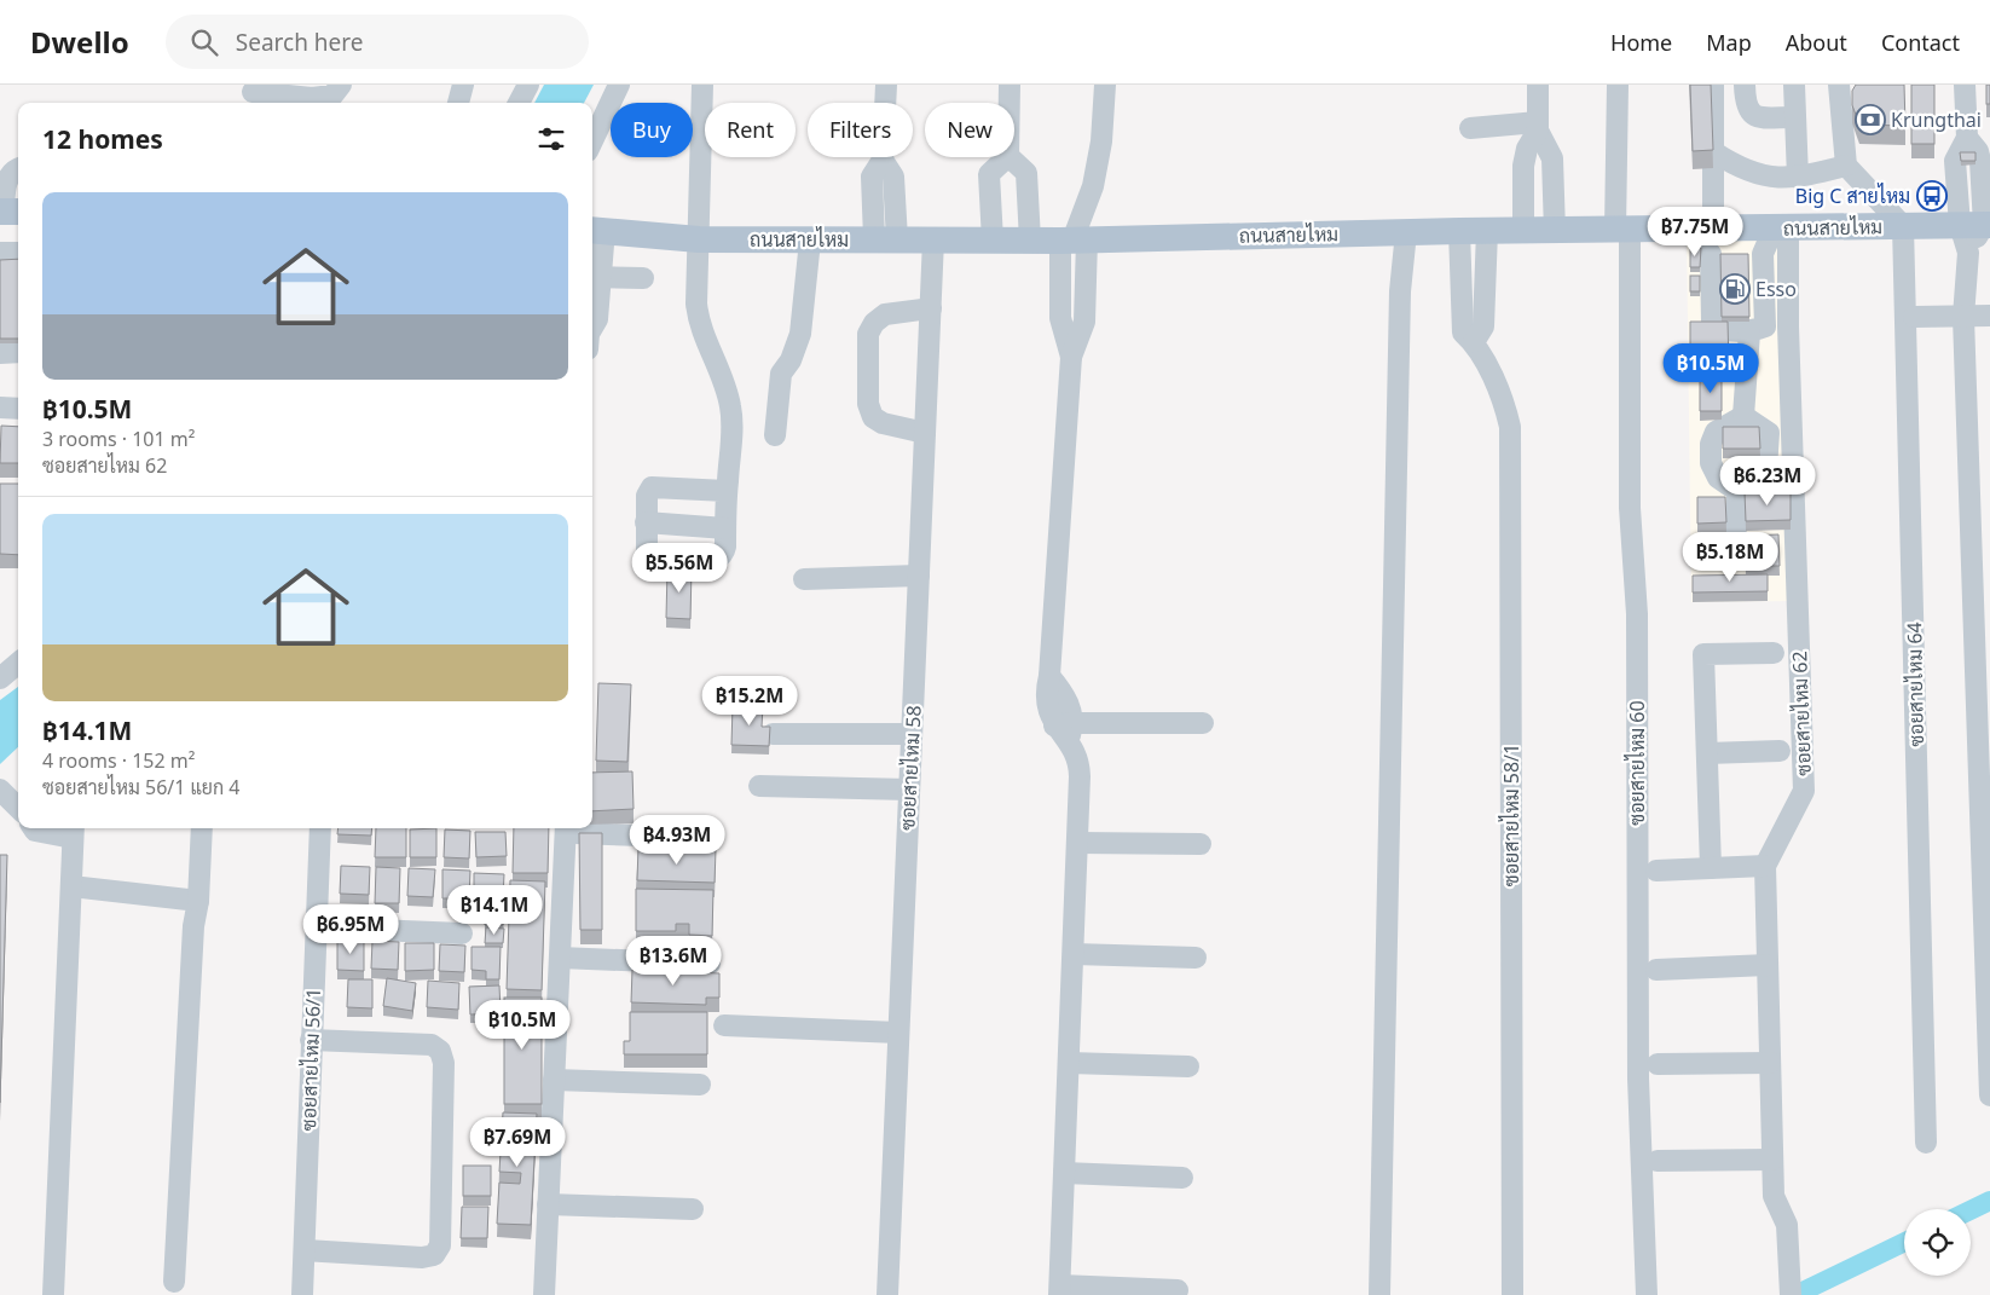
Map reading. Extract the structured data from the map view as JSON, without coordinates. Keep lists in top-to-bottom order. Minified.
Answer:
{"streets":{"main road":["ถนนสายไหม"],"street":["ซอยสายไหม 64","ซอยสายไหม 62","ซอยสายไหม 60","ซอยสายไหม 58","ซอยสายไหม 58/1","ซอยสายไหม 56/1"]},"crossings":[["ถนนสายไหม","ซอยสายไหม 64"],["ถนนสายไหม","ซอยสายไหม 62"],["ถนนสายไหม","ซอยสายไหม 60"],["ถนนสายไหม","ซอยสายไหม 58"],["ถนนสายไหม","ซอยสายไหม 58/1"]],"places":{"bank":["Krungthai"],"bus stop":["Big C สายไหม"],"fuel station":["Esso"]},"page":{"header":"Dwello","search":"Search here","nav":["Home","Map","About","Contact"],"chip":["Buy","Rent","Filters","New"],"heading":"12 homes","list":[{"name":"฿10.5M","note":"3 rooms · 101 m² · ซอยสายไหม 62"},{"name":"฿14.1M","note":"4 rooms · 152 m² · ซอยสายไหม 56/1 แยก 4"}],"price":["฿7.75M","฿10.5M","฿6.23M","฿5.18M","฿5.56M","฿15.2M","฿4.93M","฿14.1M","฿6.95M","฿13.6M","฿10.5M","฿7.69M"]}}
